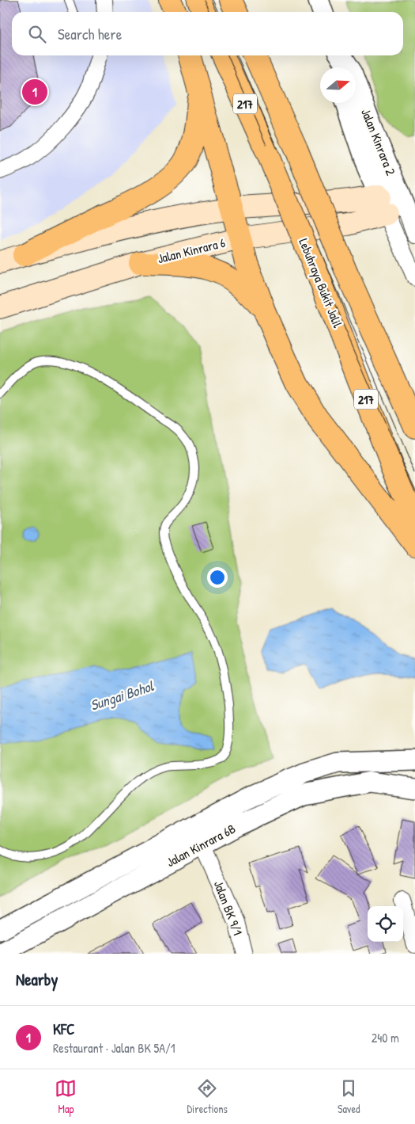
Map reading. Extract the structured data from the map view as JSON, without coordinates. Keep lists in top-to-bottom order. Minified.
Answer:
{"streets":{"highway":["217","Lebuhraya Bukit Jalil"],"main road":["Jalan Kinrara 6"],"street":["Jalan Kinrara 2","Jalan Kinrara 6B","Jalan BK 9/1"]},"crossings":[["Jalan Kinrara 2","Jalan Kinrara 6"],["Jalan Kinrara 6B","Jalan BK 9/1"]],"water":["Sungai Bohol"],"north":"right","page":{"search":"Search here","pins":"1","heading":"Nearby","list":[{"mark":"1","name":"KFC","note":"Restaurant · Jalan BK 5A/1","value":"240 m"}],"nav":["Map","Directions","Saved"]}}
